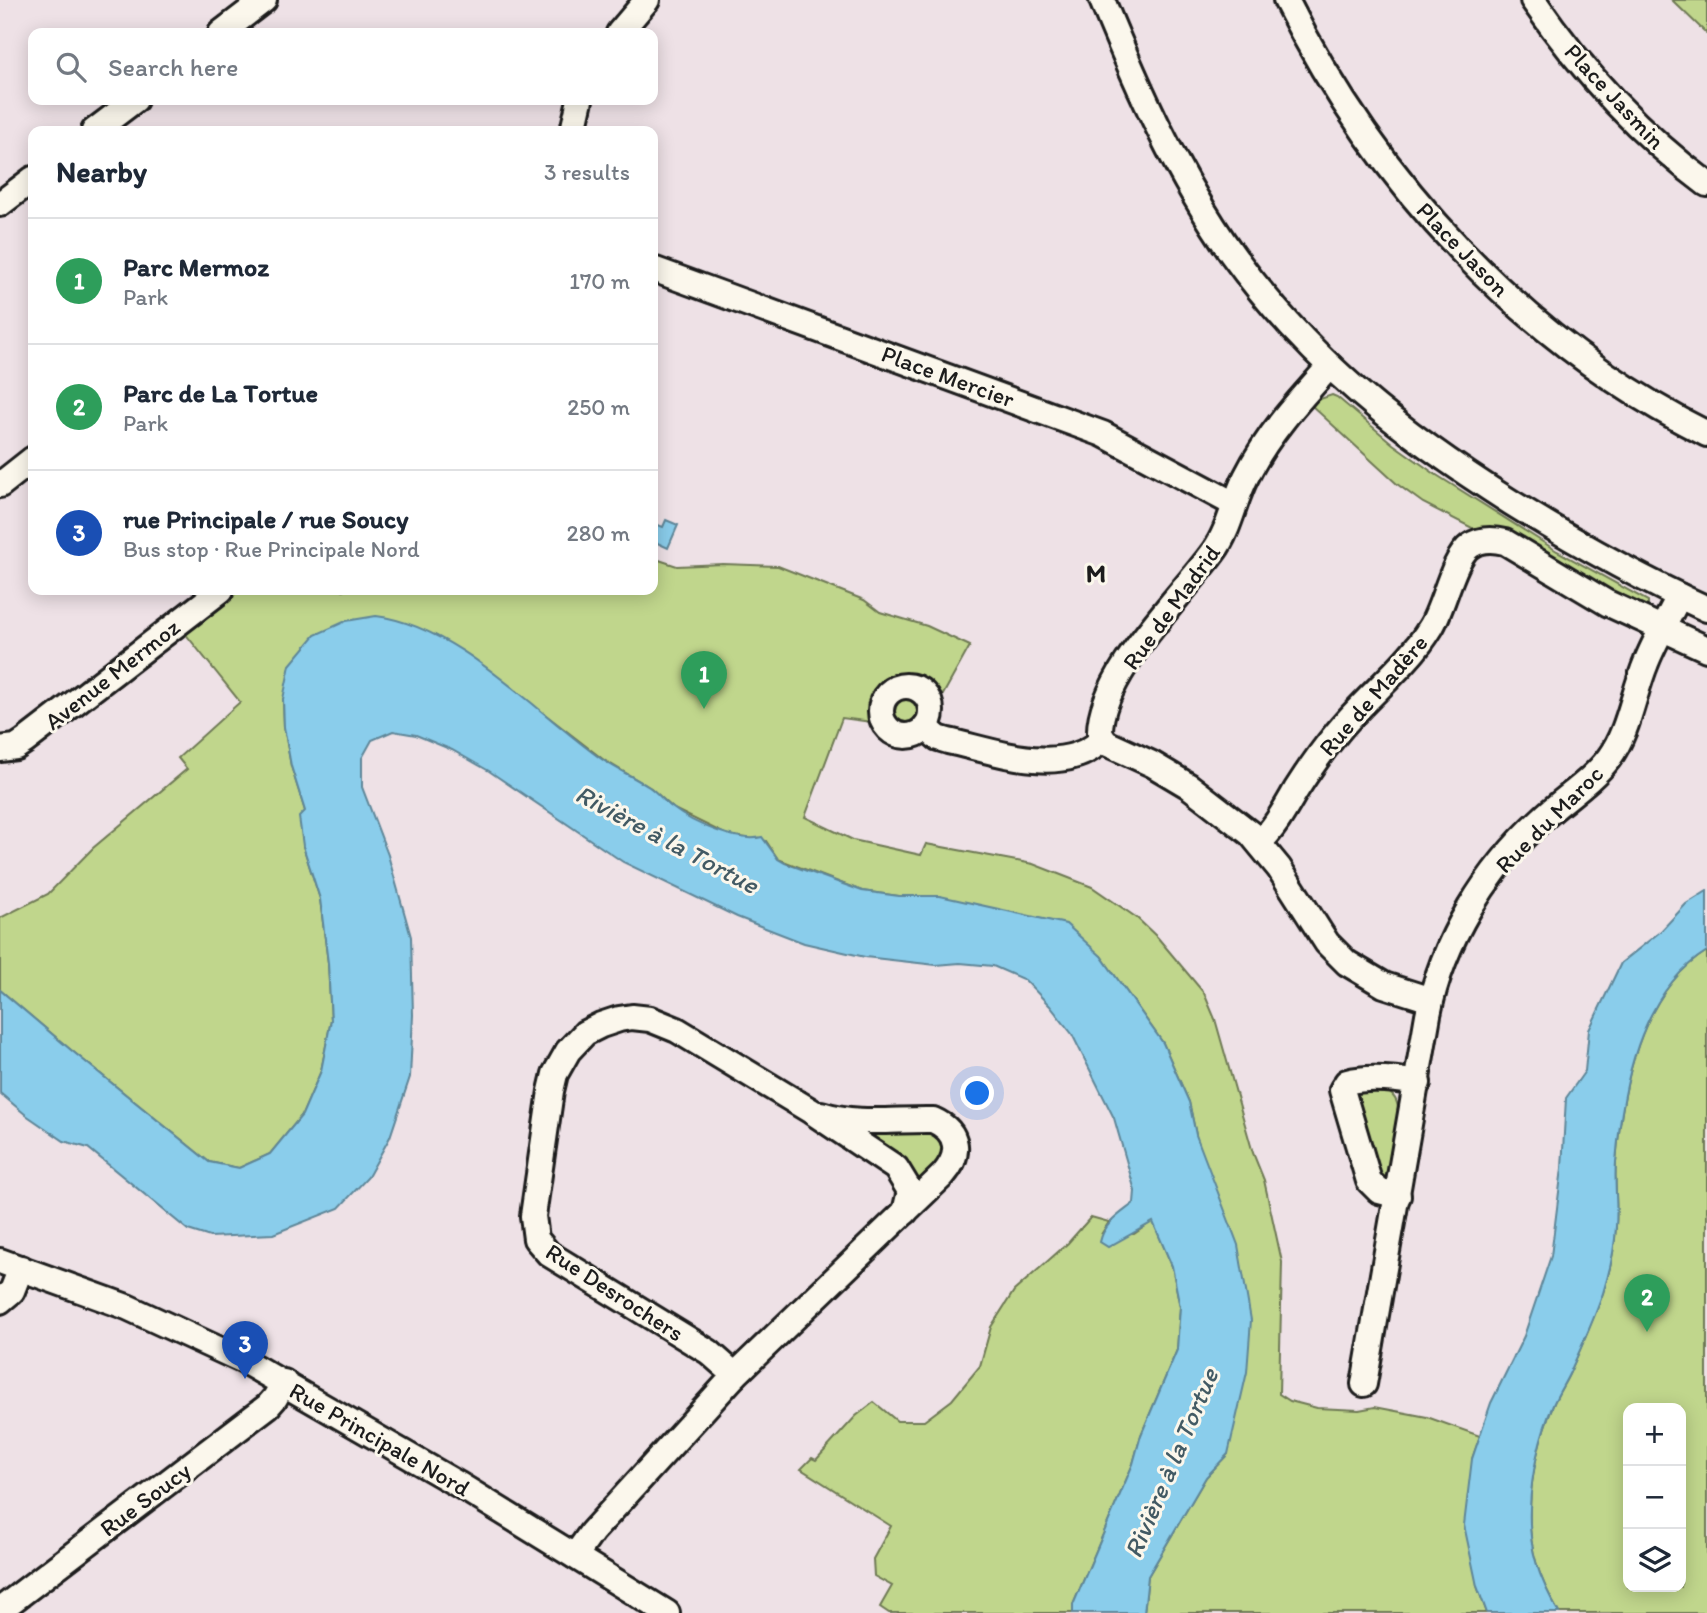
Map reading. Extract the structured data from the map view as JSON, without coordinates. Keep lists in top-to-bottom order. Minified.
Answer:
{"streets":{"street":["Place Jasmin","Place Jason","Place Mercier","Rue de Madrid","Avenue Mermoz","Rue de Madère","Rue du Maroc","Rue Desrochers","Rue Principale Nord","Rue Soucy"]},"crossings":[["Place Mercier","Rue de Madrid"],["Rue de Madère","Rue du Maroc"],["Rue Desrochers","Rue Principale Nord"],["Rue Principale Nord","Rue Soucy"]],"districts":["M"],"water":["Rivière à la Tortue"],"page":{"search":"Search here","heading":["Nearby","3 results"],"list":[{"mark":"1","name":"Parc Mermoz","note":"Park","value":"170 m"},{"mark":"2","name":"Parc de La Tortue","note":"Park","value":"250 m"},{"mark":"3","name":"rue Principale / rue Soucy","note":"Bus stop · Rue Principale Nord","value":"280 m"}],"pins":["1","2","3"],"map_buttons":["+","−"]}}
